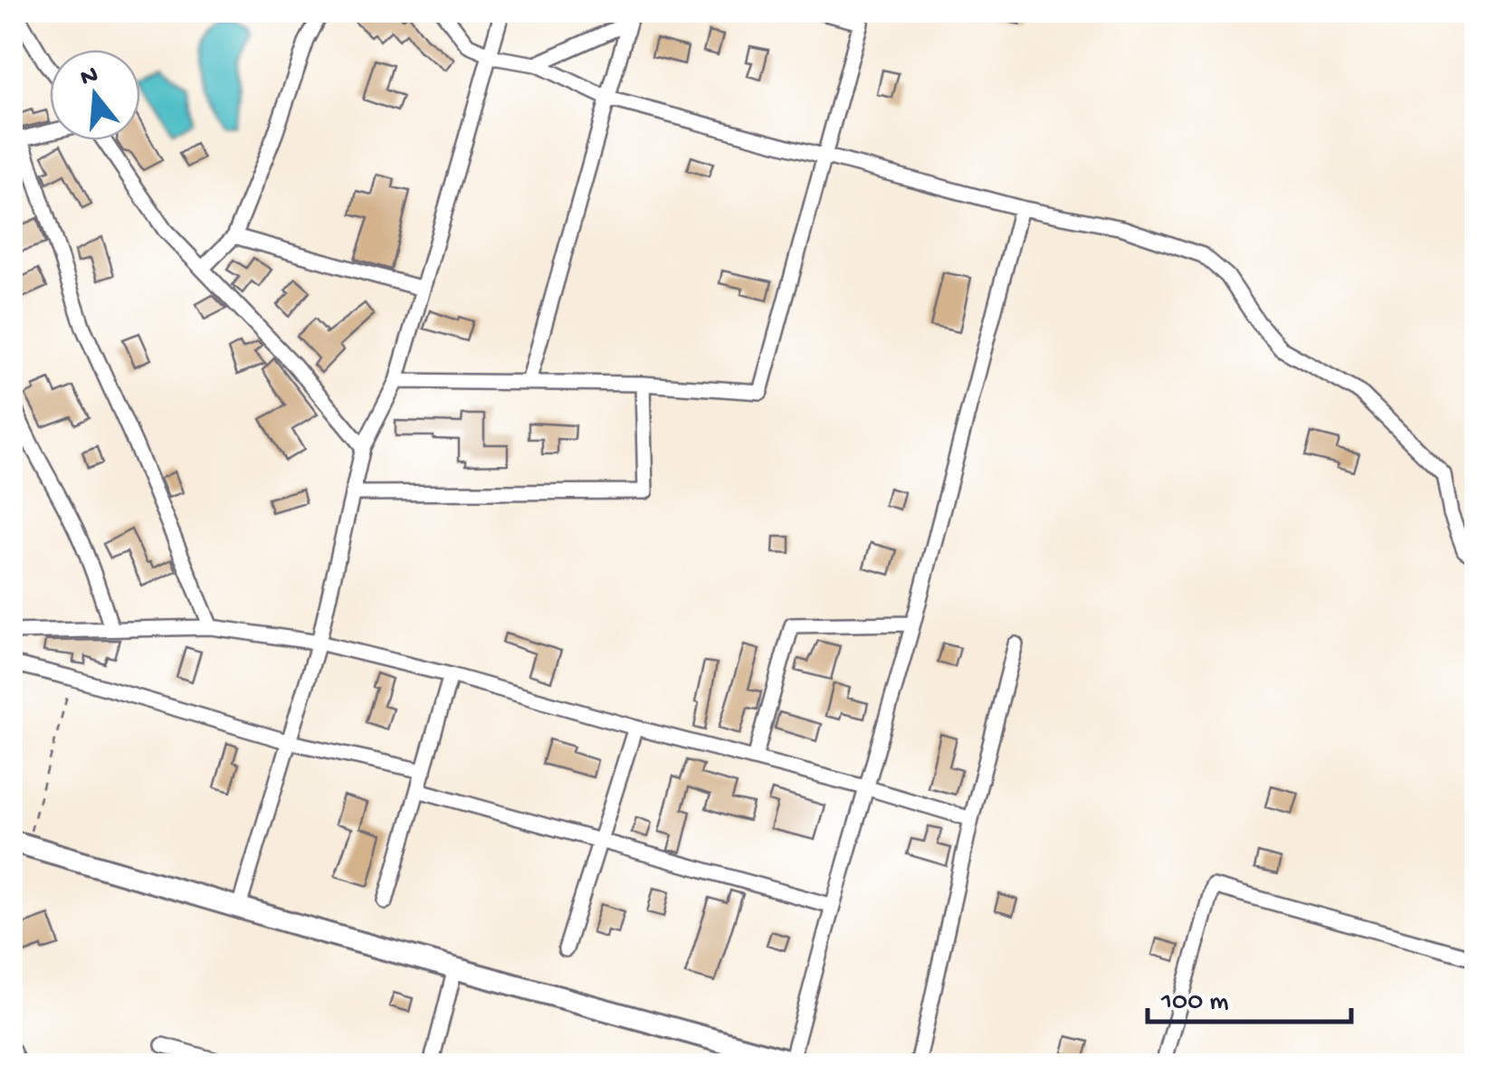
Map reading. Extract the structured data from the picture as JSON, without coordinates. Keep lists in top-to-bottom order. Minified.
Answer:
{"scale_bar":"100 m","north":"top"}
